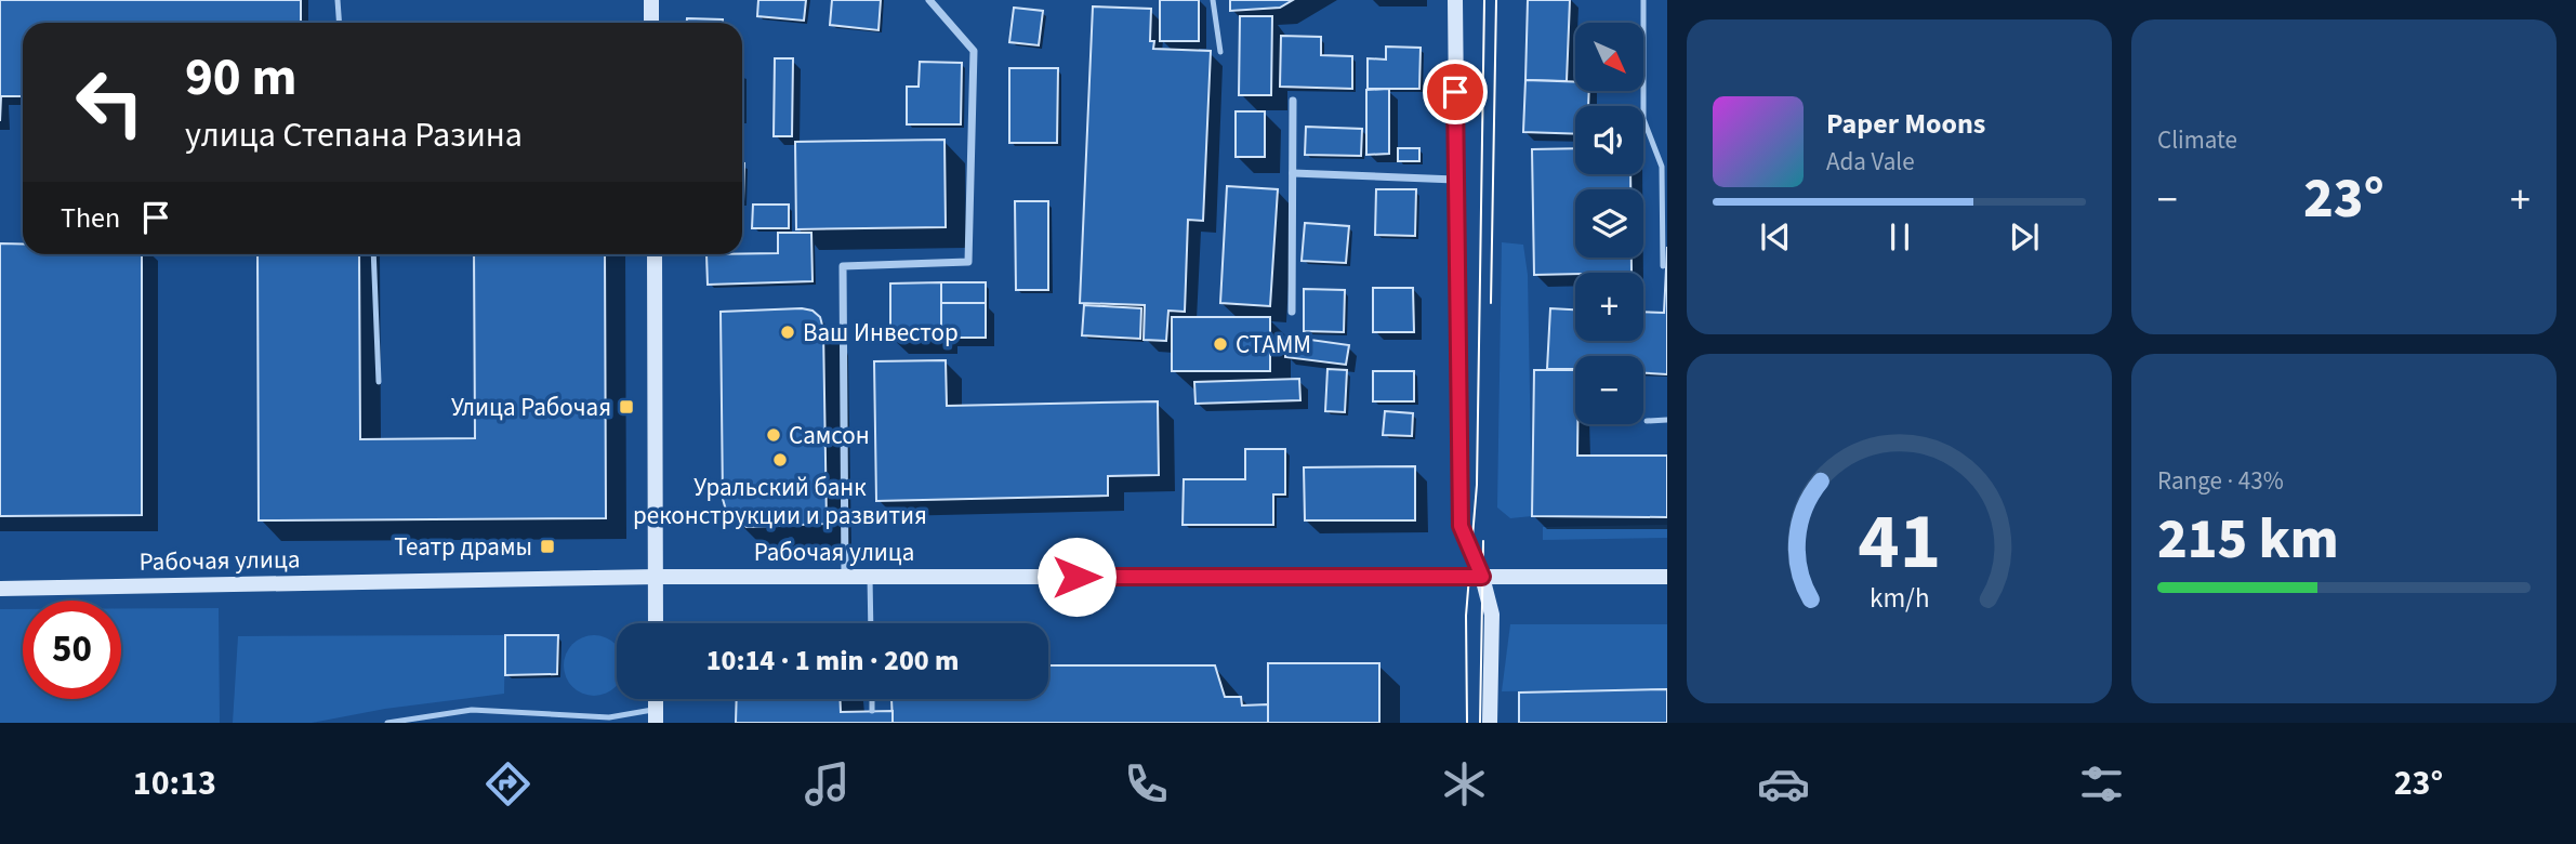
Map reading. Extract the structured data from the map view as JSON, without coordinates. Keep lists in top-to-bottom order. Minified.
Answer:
{"streets":{"main road":["Рабочая улица"]},"places":{"other":["Ваш Инвестор","СТАММ","Самсон","Уральский банк реконструкции и развития"],"transit":["Улица Рабочая","Театр драмы"]},"north":"bottom right","page":{"tile":["Climate",["Range · 43%","215 km"]],"map_buttons":["+","−"],"turn":["90 m","улица Степана Разина"],"song":["Paper Moons","Ada Vale"],"heat":["−","23°","+"],"then":"Then","limit":"50","trip":"10:14 · 1 min · 200 m","tabs":["10:13","23°"],"gauge":["41","km/h"]}}
